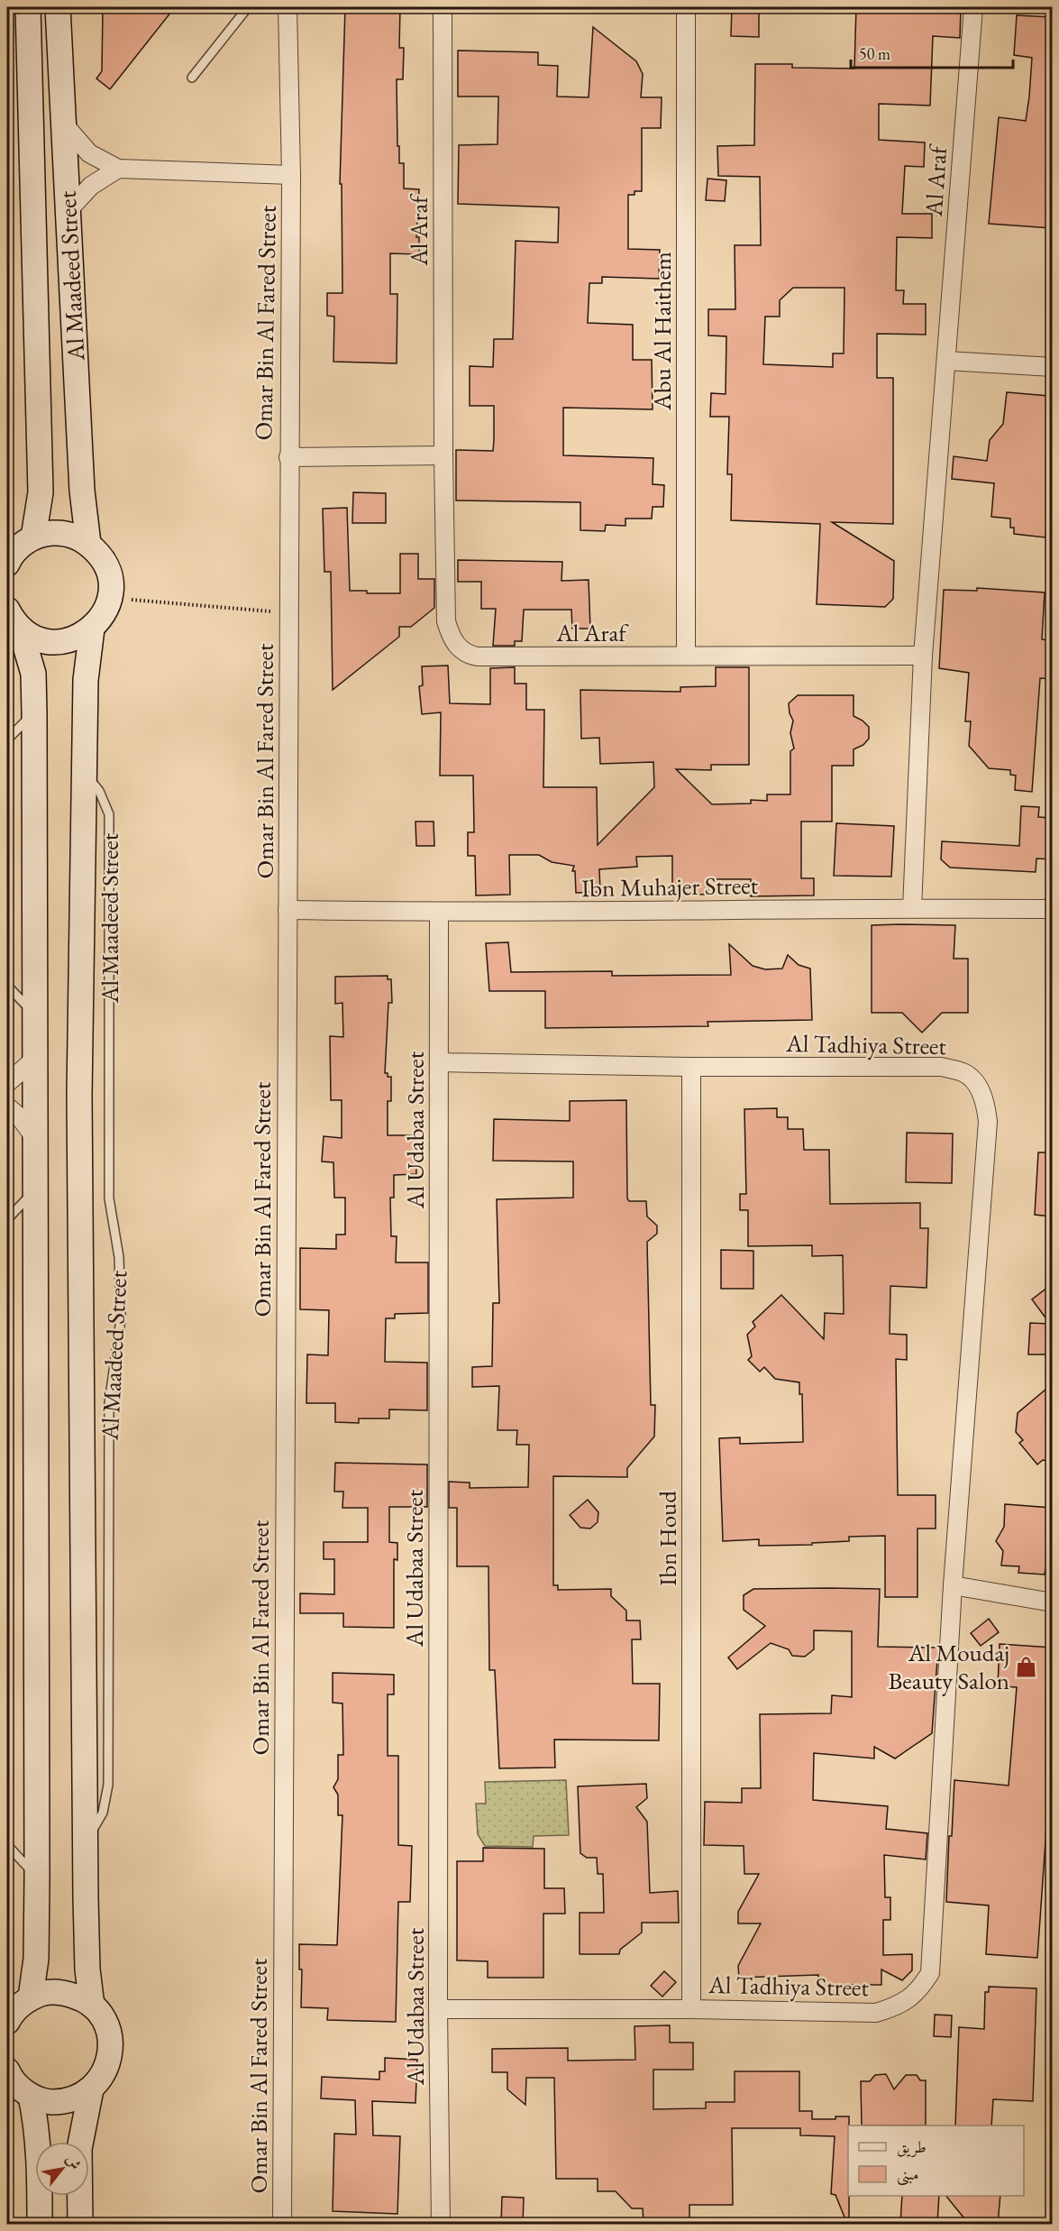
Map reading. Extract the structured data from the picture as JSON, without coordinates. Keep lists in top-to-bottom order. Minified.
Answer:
{"streets":{"street":["Al Araf","Al Maadeed Street","Omar Bin Al Fared Street","Abu Al Haithem","Ibn Muhajer Street","Al Tadhiya Street","Al Udabaa Street","Ibn Houd"]},"crossings":[["Al Araf","Abu Al Haithem"],["Al Araf","Ibn Muhajer Street"],["Al Maadeed Street","Omar Bin Al Fared Street"],["Omar Bin Al Fared Street","Ibn Muhajer Street"],["Ibn Muhajer Street","Al Udabaa Street"],["Al Tadhiya Street","Al Udabaa Street"],["Al Tadhiya Street","Ibn Houd"]],"places":{"shop":["Al Moudaj Beauty Salon"]},"legend":["طريق","مبنى"],"scale_bar":"50 m","north":"top right"}
